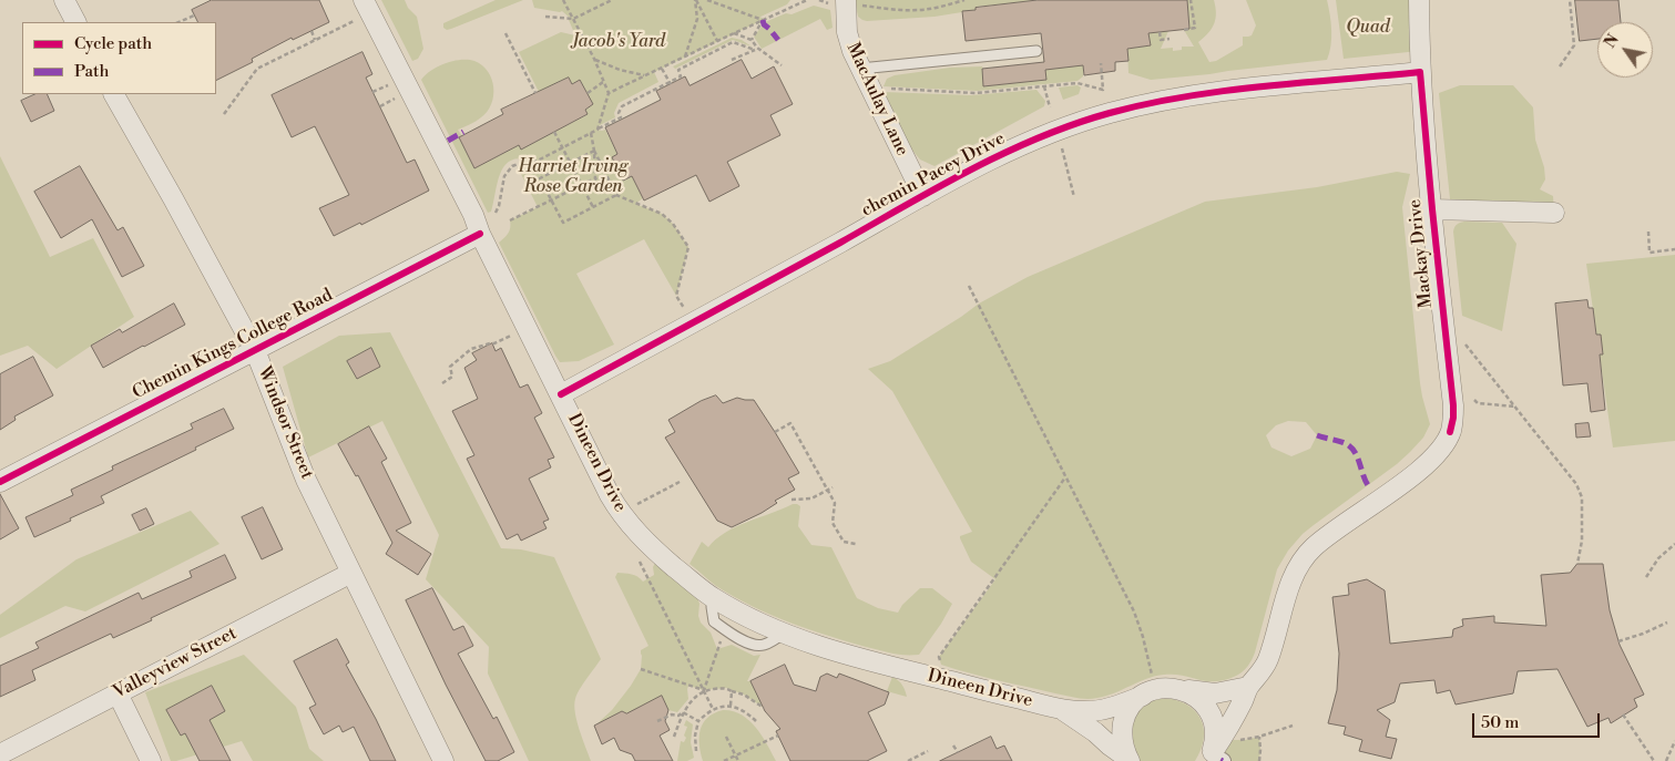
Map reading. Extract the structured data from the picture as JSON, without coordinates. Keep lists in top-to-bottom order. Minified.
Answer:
{"streets":{"street":["MacAulay Lane","chemin Pacey Drive","Mackay Drive","Chemin Kings College Road","Windsor Street","Dineen Drive","Valleyview Street"]},"crossings":[["MacAulay Lane","chemin Pacey Drive"],["chemin Pacey Drive","Mackay Drive"],["chemin Pacey Drive","Dineen Drive"],["Chemin Kings College Road","Windsor Street"],["Chemin Kings College Road","Dineen Drive"],["Windsor Street","Valleyview Street"]],"parks":["Quad","Jacob's Yard","Harriet Irving Rose Garden"],"legend":["Cycle path","Path"],"scale_bar":"50 m","north":"top left"}
